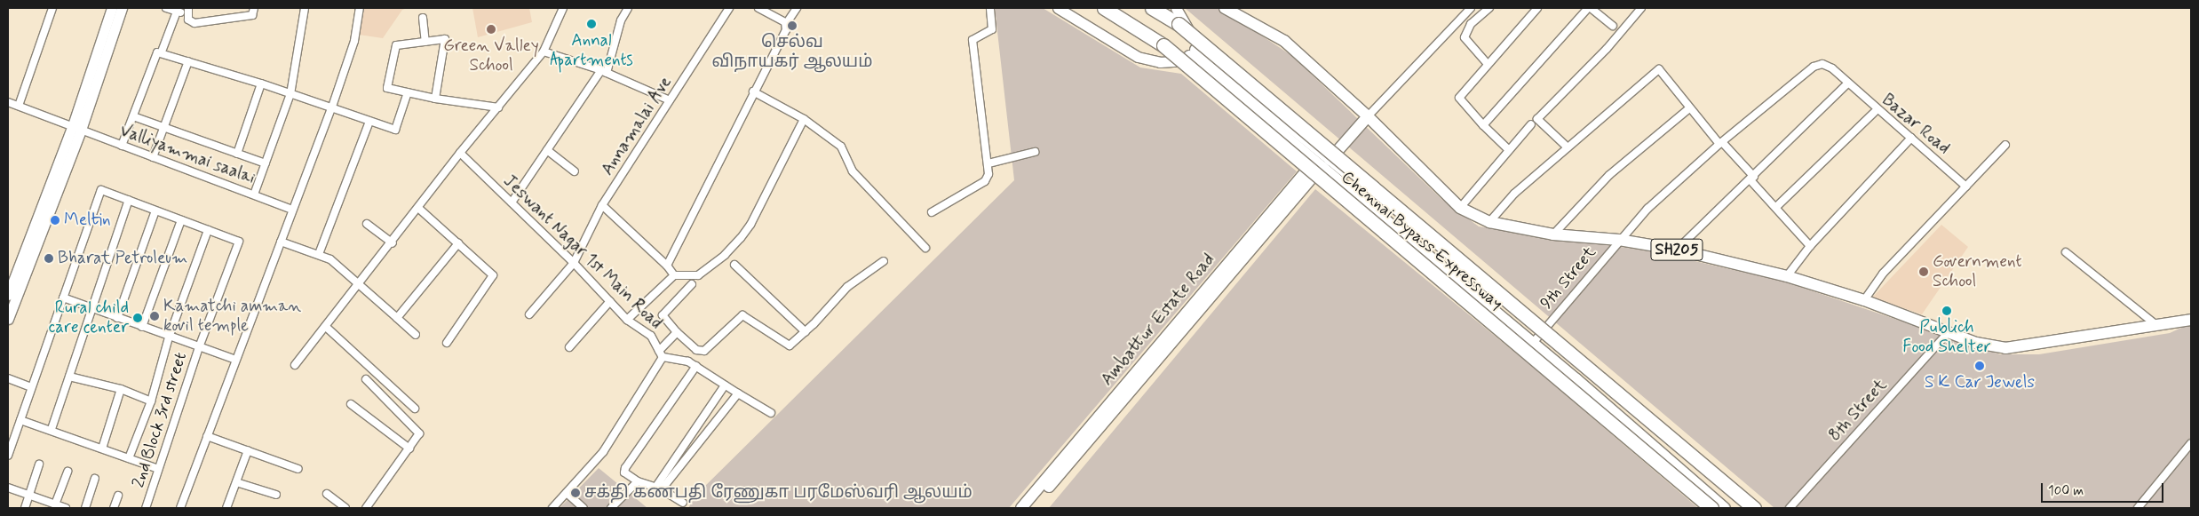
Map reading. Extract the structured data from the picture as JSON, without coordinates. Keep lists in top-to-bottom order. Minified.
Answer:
{"streets":{"highway":["Chennai Bypass Expressway"],"main road":["SH205","Ambattur Estate Road"],"street":["Bazar Road","Annamalai Ave","Valliyammai saalai","Jeswant Nagar 1st Main Road","9th Street","8th Street","2nd Block 3rd street"]},"crossings":[["Bazar Road","9th Street"],["Annamalai Ave","Jeswant Nagar 1st Main Road"],["SH205","9th Street"],["SH205","Ambattur Estate Road"],["SH205","8th Street"]],"places":["Annal Apartments","செல்வ விநாயகர் ஆலயம்","Green Valley School","Meltin","Bharat Petroleum","Government School","Publich Food Shelter","Kamatchi amman kovil temple","Rural child care center","S K Car Jewels","சக்தி கணபதி ரேணுகா பரமேஸ்வரி ஆலயம்"],"scale_bar":"100 m"}
